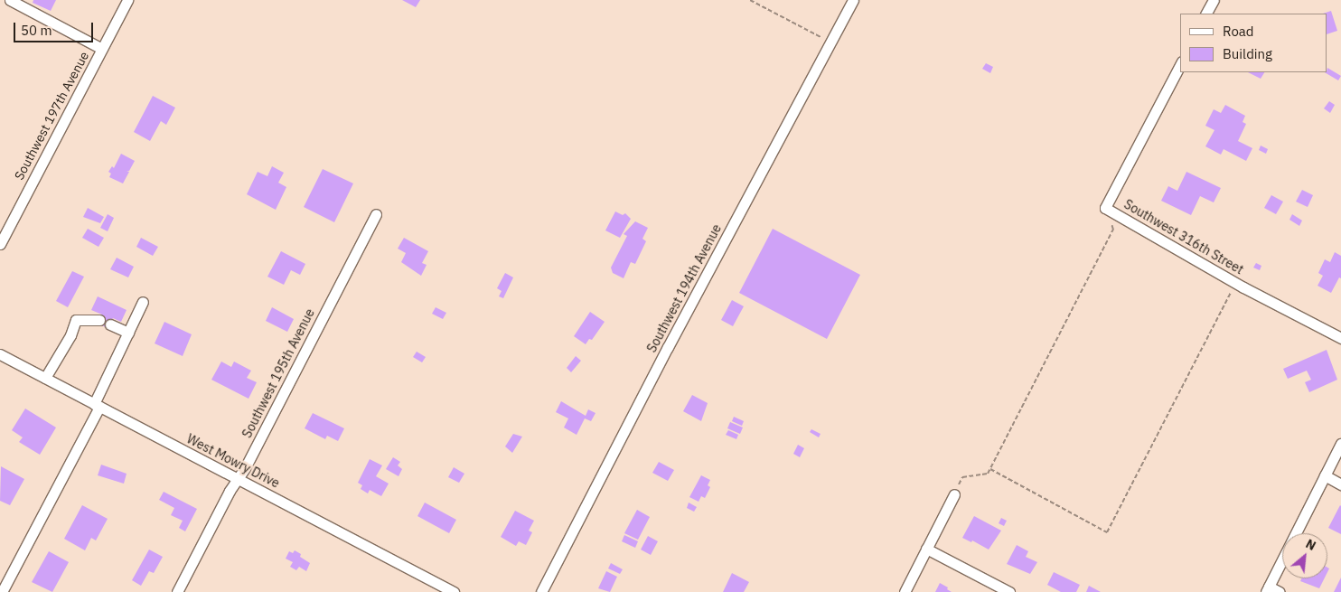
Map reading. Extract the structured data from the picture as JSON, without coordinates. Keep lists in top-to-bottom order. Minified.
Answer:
{"streets":{"street":["Southwest 197th Avenue","Southwest 316th Street","Southwest 194th Avenue","Southwest 195th Avenue","West Mowry Drive"]},"crossings":[["Southwest 195th Avenue","West Mowry Drive"]],"legend":["Road","Building"],"scale_bar":"50 m","north":"top right"}
